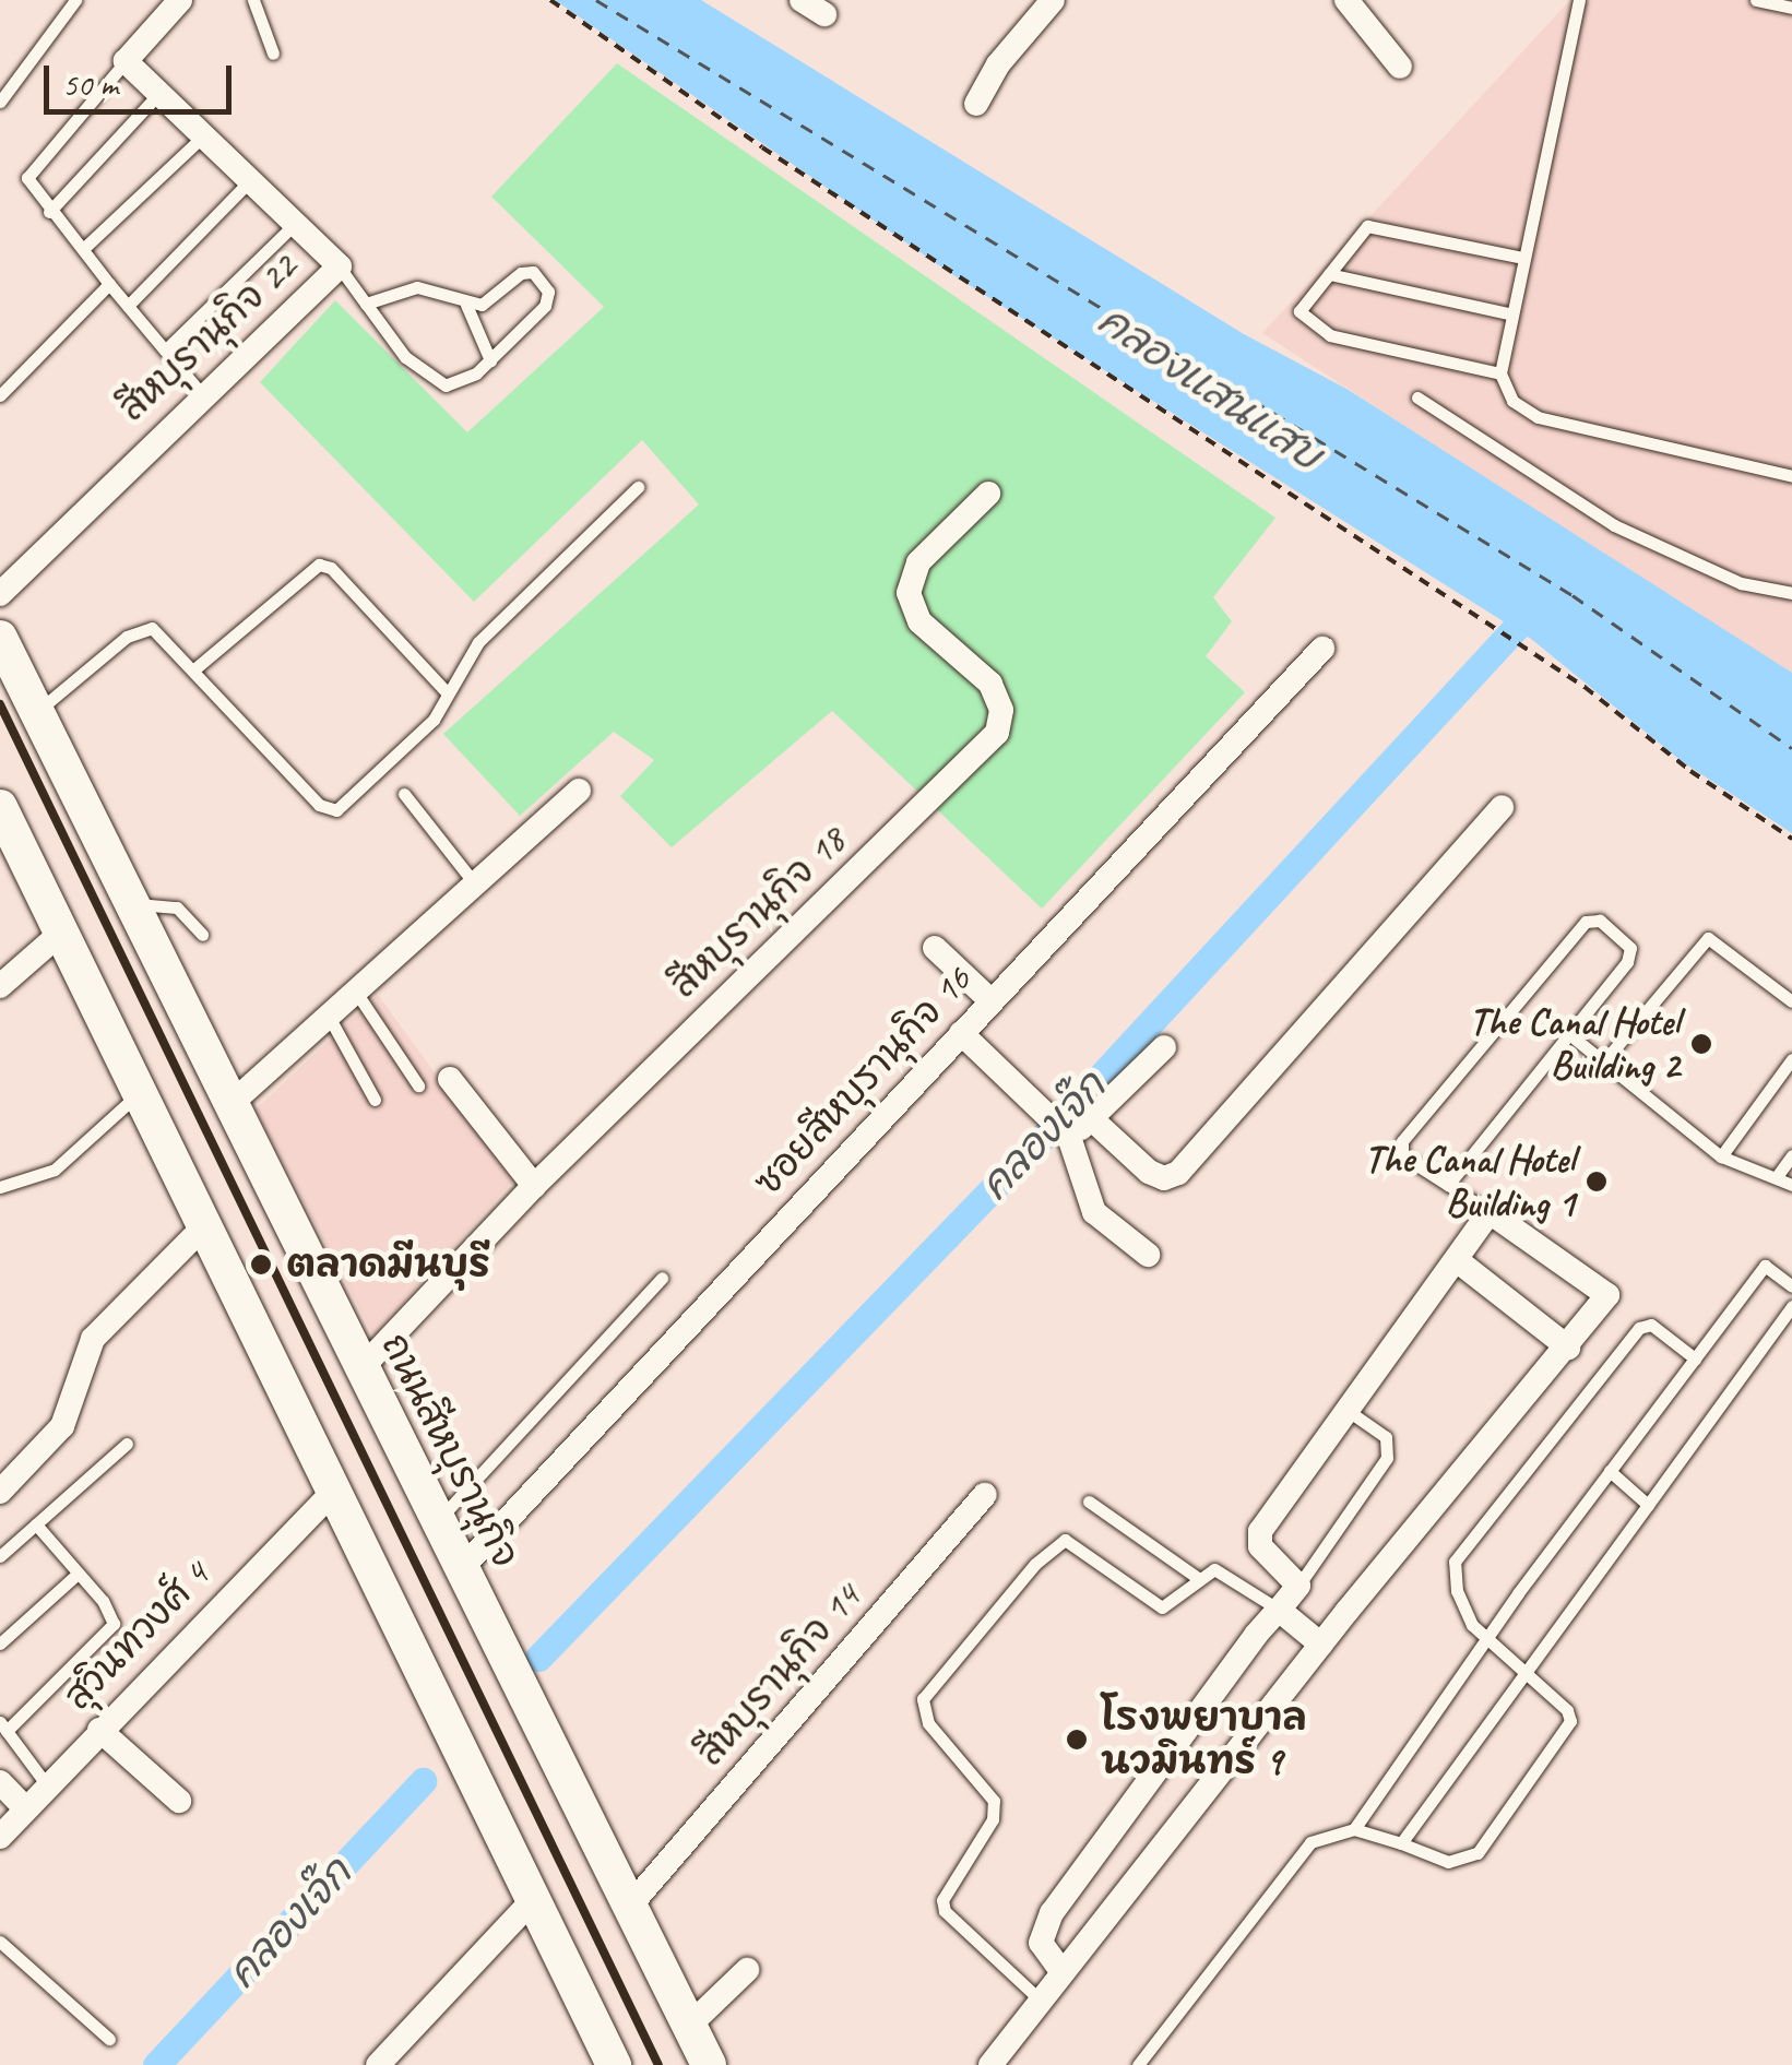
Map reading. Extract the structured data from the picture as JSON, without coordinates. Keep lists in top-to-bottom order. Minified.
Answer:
{"streets":{"main road":["ถนนสีหบุรานุกิจ"],"street":["สีหบุรานุกิจ 22","สีหบุรานุกิจ 18","ซอยสีหบุรานุกิจ 16","สุวินทวงศ์ 4","สีหบุรานุกิจ 14"]},"crossings":[["สีหบุรานุกิจ 18","ถนนสีหบุรานุกิจ"],["ซอยสีหบุรานุกิจ 16","ถนนสีหบุรานุกิจ"],["ถนนสีหบุรานุกิจ","สีหบุรานุกิจ 14"]],"water":["คลองแสนแสบ","คลองเจ๊ก"],"places":["The Canal Hotel Building 2","The Canal Hotel Building 1","ตลาดมีนบุรี","โรงพยาบาล นวมินทร์ 9"],"scale_bar":"50 m"}
